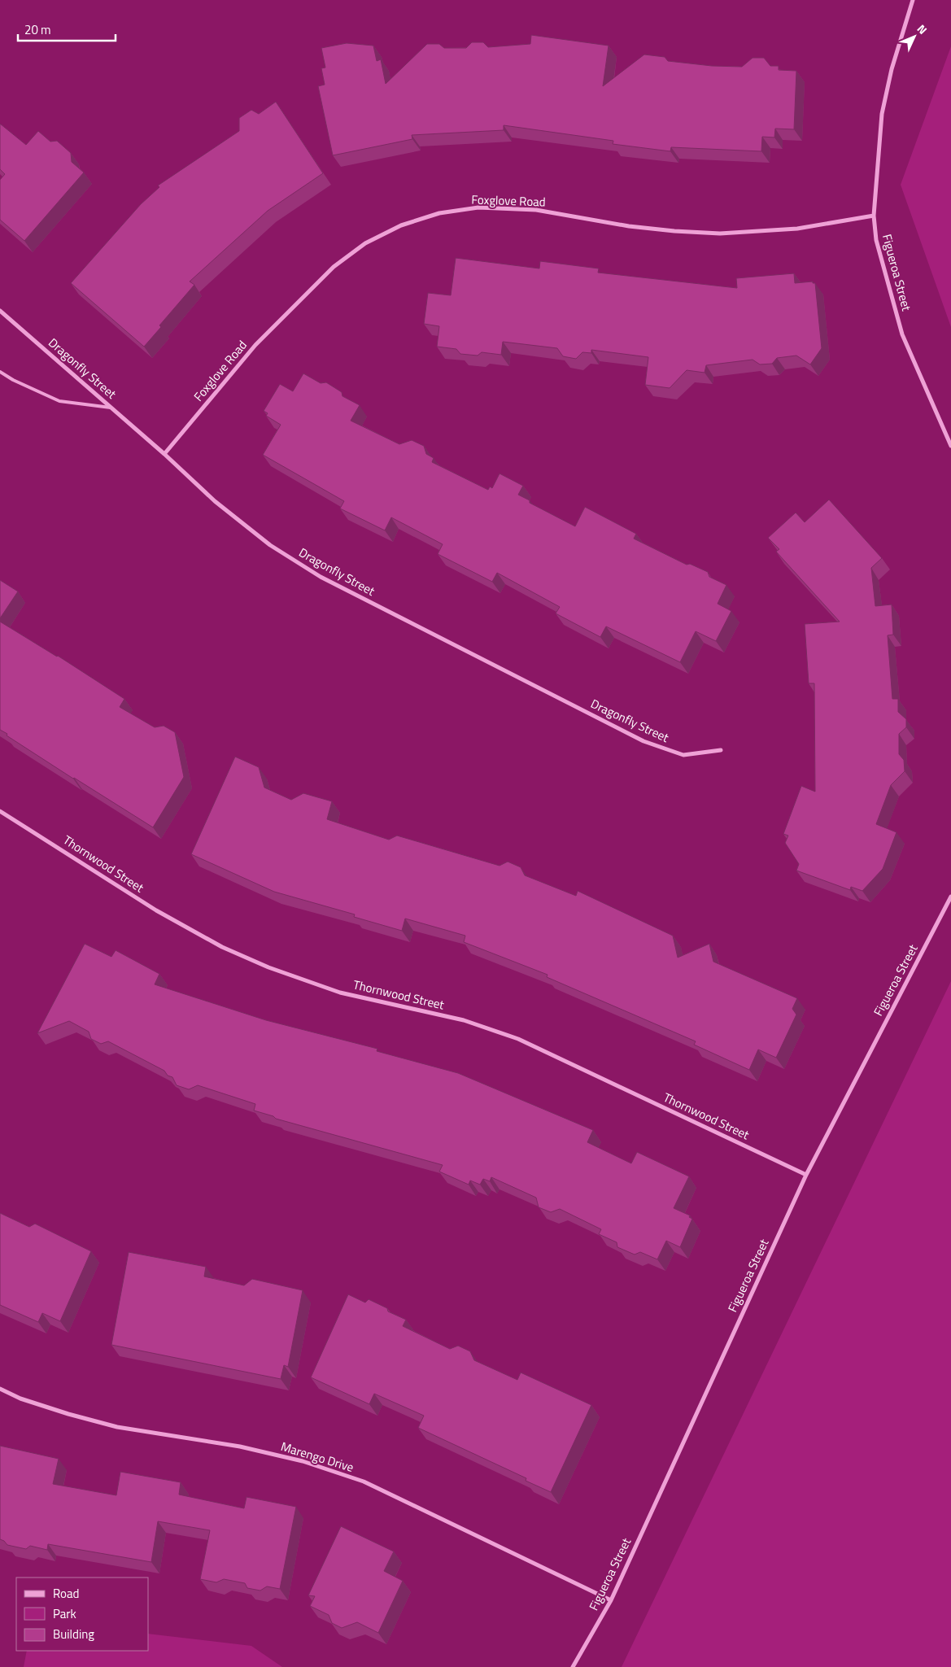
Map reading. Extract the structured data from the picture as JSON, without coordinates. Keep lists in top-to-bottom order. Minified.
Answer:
{"streets":{"street":["Foxglove Road","Figueroa Street","Dragonfly Street","Thornwood Street","Marengo Drive"]},"crossings":[["Foxglove Road","Figueroa Street"],["Foxglove Road","Dragonfly Street"],["Figueroa Street","Thornwood Street"],["Figueroa Street","Marengo Drive"]],"legend":["Road","Park","Building"],"scale_bar":"20 m","north":"top right"}
